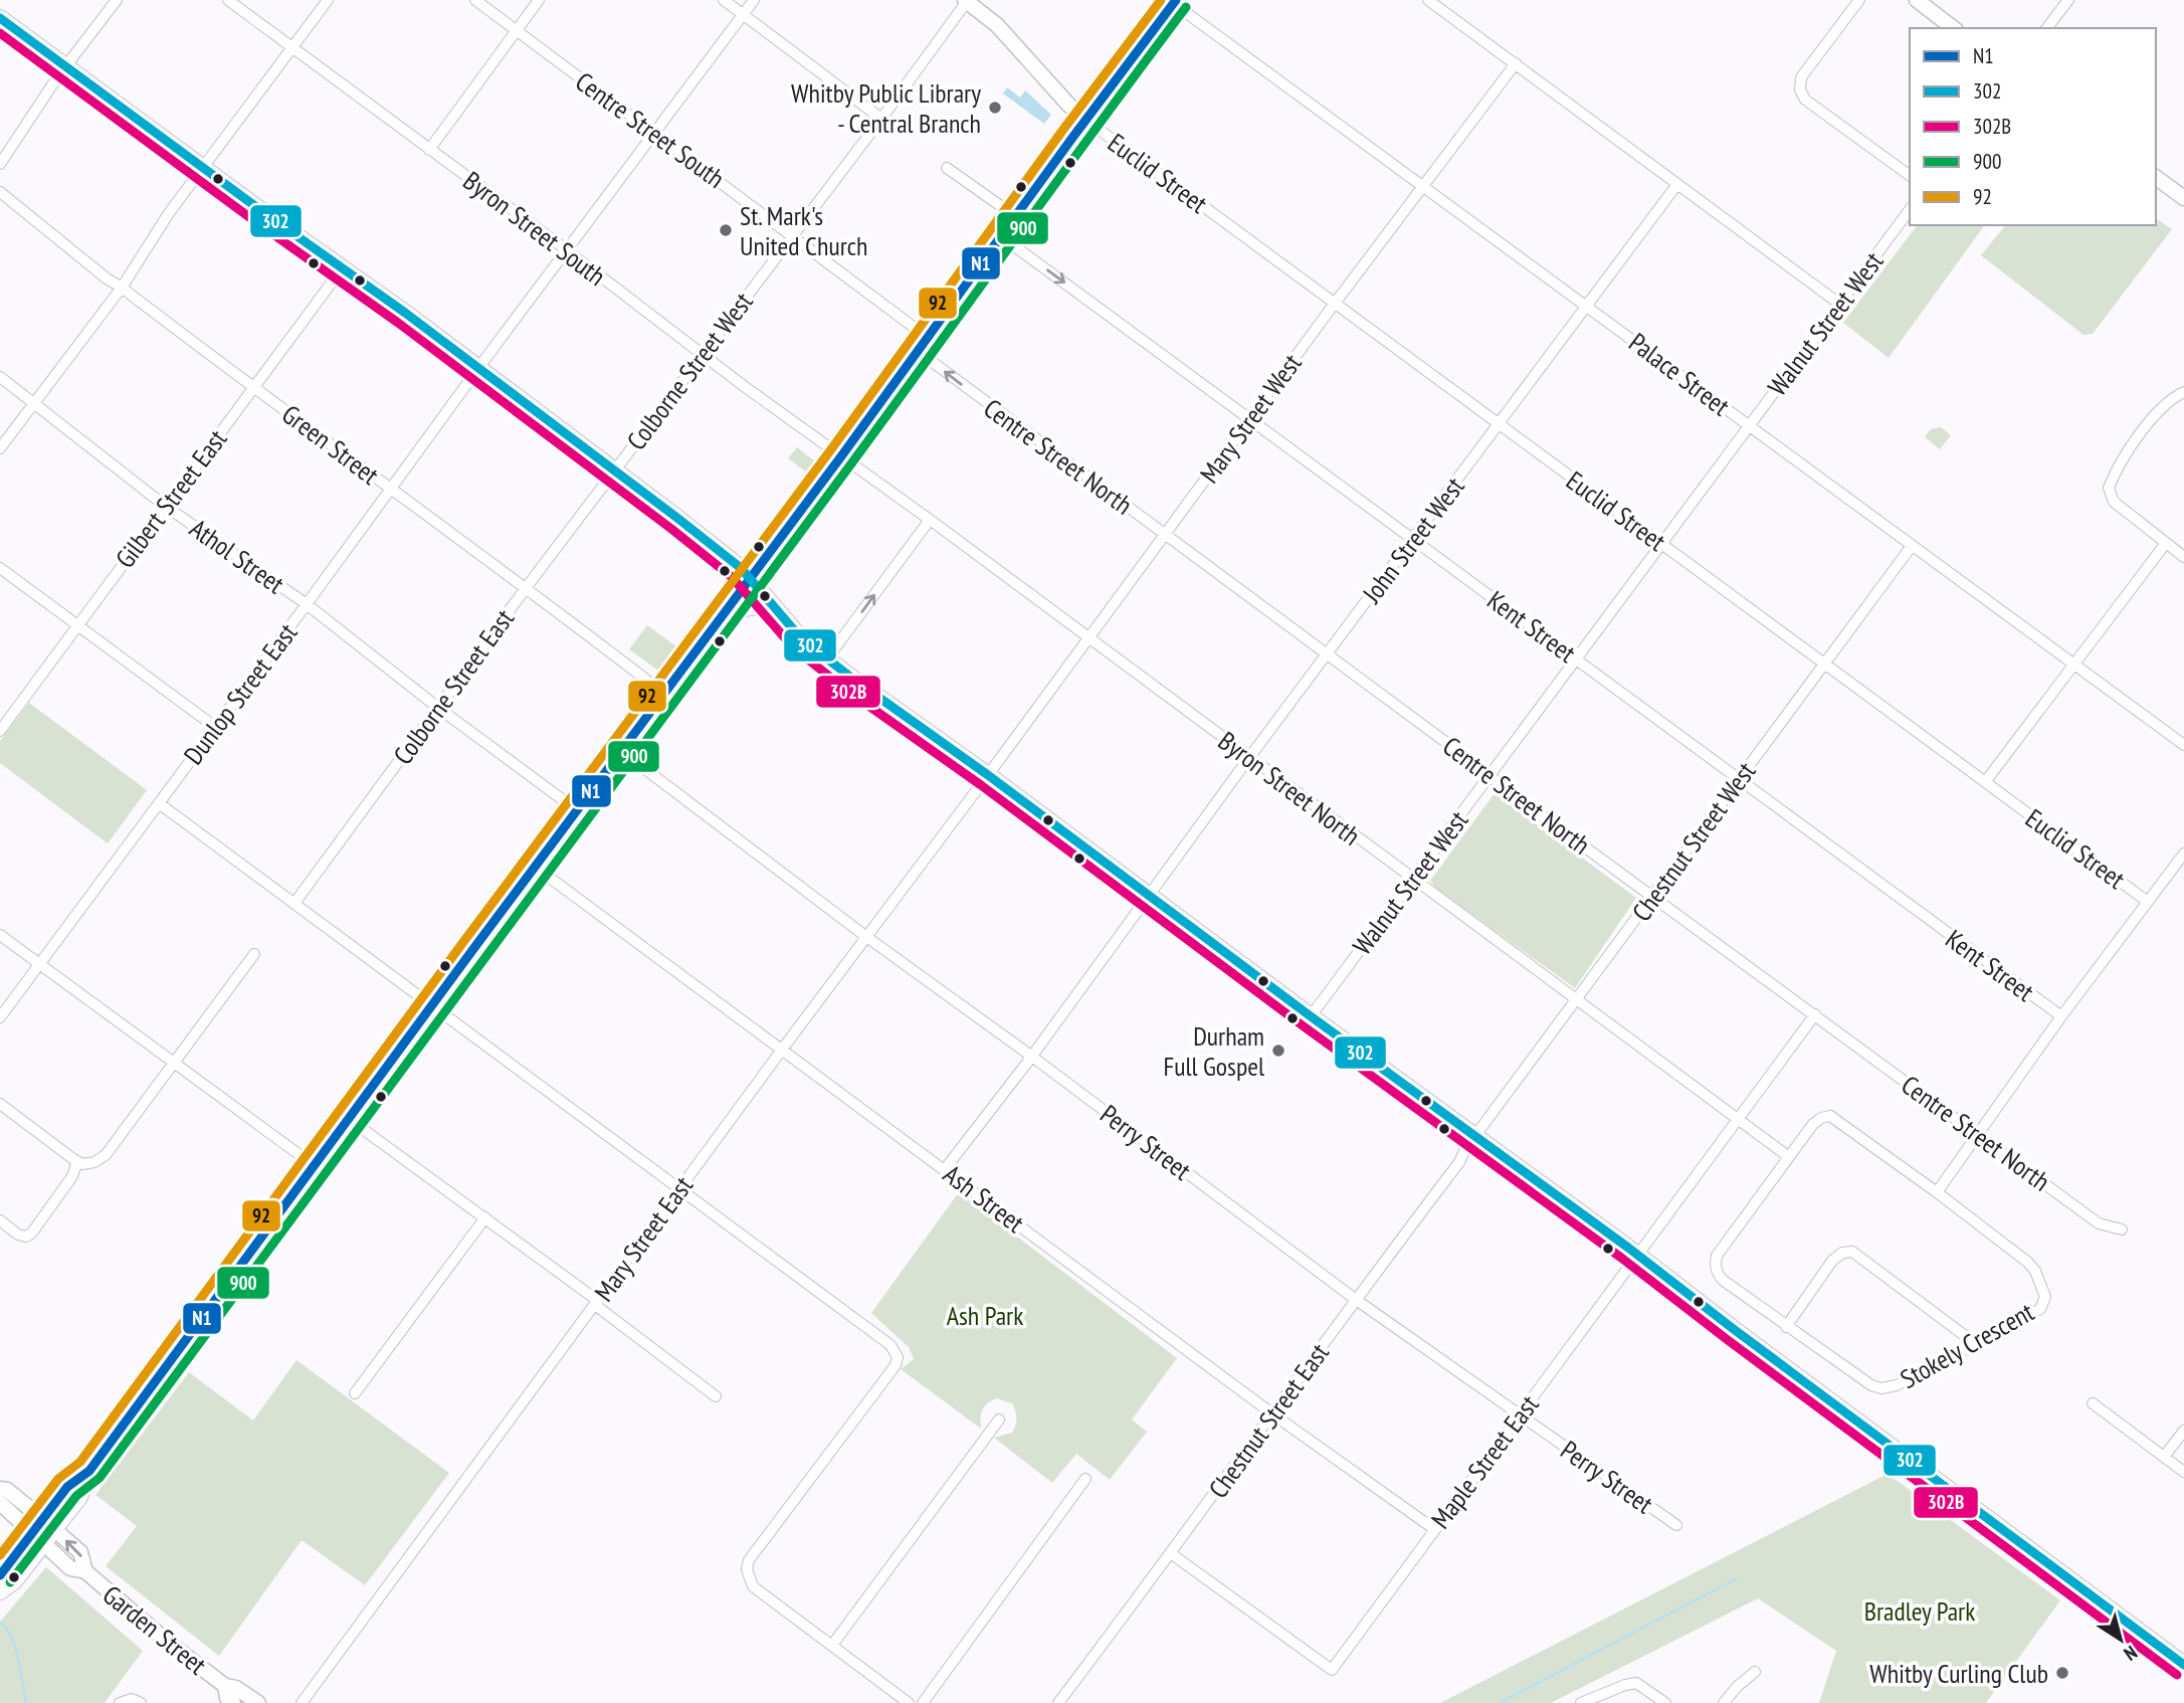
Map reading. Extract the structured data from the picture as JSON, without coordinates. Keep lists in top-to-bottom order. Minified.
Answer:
{"streets":{"street":["Centre Street South","Euclid Street","Byron Street South","Walnut Street West","Colborne Street West","Palace Street","Mary Street West","Green Street","Centre Street North","Gilbert Street East","John Street West","Athol Street","Kent Street","Colborne Street East","Dunlop Street East","Byron Street North","Chestnut Street West","Perry Street","Ash Street","Mary Street East","Stokely Crescent","Chestnut Street East","Maple Street East","Garden Street"]},"crossings":[["Centre Street South","Colborne Street West"],["Centre Street South","Dunlop Street East"],["Euclid Street","Walnut Street West"],["Euclid Street","Mary Street West"],["Euclid Street","John Street West"],["Euclid Street","Chestnut Street West"],["Byron Street South","Colborne Street West"],["Byron Street South","Dunlop Street East"],["Byron Street South","Byron Street North"],["Walnut Street West","Palace Street"],["Walnut Street West","Centre Street North"],["Walnut Street West","Kent Street"],["Walnut Street West","Byron Street North"],["Colborne Street West","Colborne Street East"],["Palace Street","Mary Street West"],["Palace Street","John Street West"],["Palace Street","Chestnut Street West"],["Mary Street West","Centre Street North"],["Mary Street West","Kent Street"],["Mary Street West","Byron Street North"],["Mary Street West","Mary Street East"],["Green Street","Gilbert Street East"],["Green Street","Colborne Street East"],["Green Street","Dunlop Street East"],["Centre Street North","John Street West"],["Centre Street North","Chestnut Street West"],["Centre Street North","Maple Street East"],["Gilbert Street East","Athol Street"],["John Street West","Kent Street"],["John Street West","Byron Street North"],["John Street West","Perry Street"],["John Street West","Ash Street"],["Athol Street","Colborne Street East"],["Athol Street","Dunlop Street East"],["Kent Street","Chestnut Street West"],["Byron Street North","Chestnut Street West"],["Byron Street North","Stokely Crescent"],["Byron Street North","Maple Street East"],["Chestnut Street West","Chestnut Street East"],["Perry Street","Mary Street East"],["Perry Street","Chestnut Street East"],["Perry Street","Maple Street East"],["Ash Street","Mary Street East"],["Ash Street","Chestnut Street East"],["Ash Street","Maple Street East"],["Chestnut Street East","Maple Street East"]],"parks":["Ash Park","Bradley Park"],"places":["Whitby Public Library - Central Branch","St. Mark's United Church","Durham Full Gospel","Whitby Curling Club"],"lines":["transit line N1","transit line 92","transit line 900","transit line 302","transit line 302B"],"legend":["N1","302","302B","900","92"],"north":"bottom right"}
